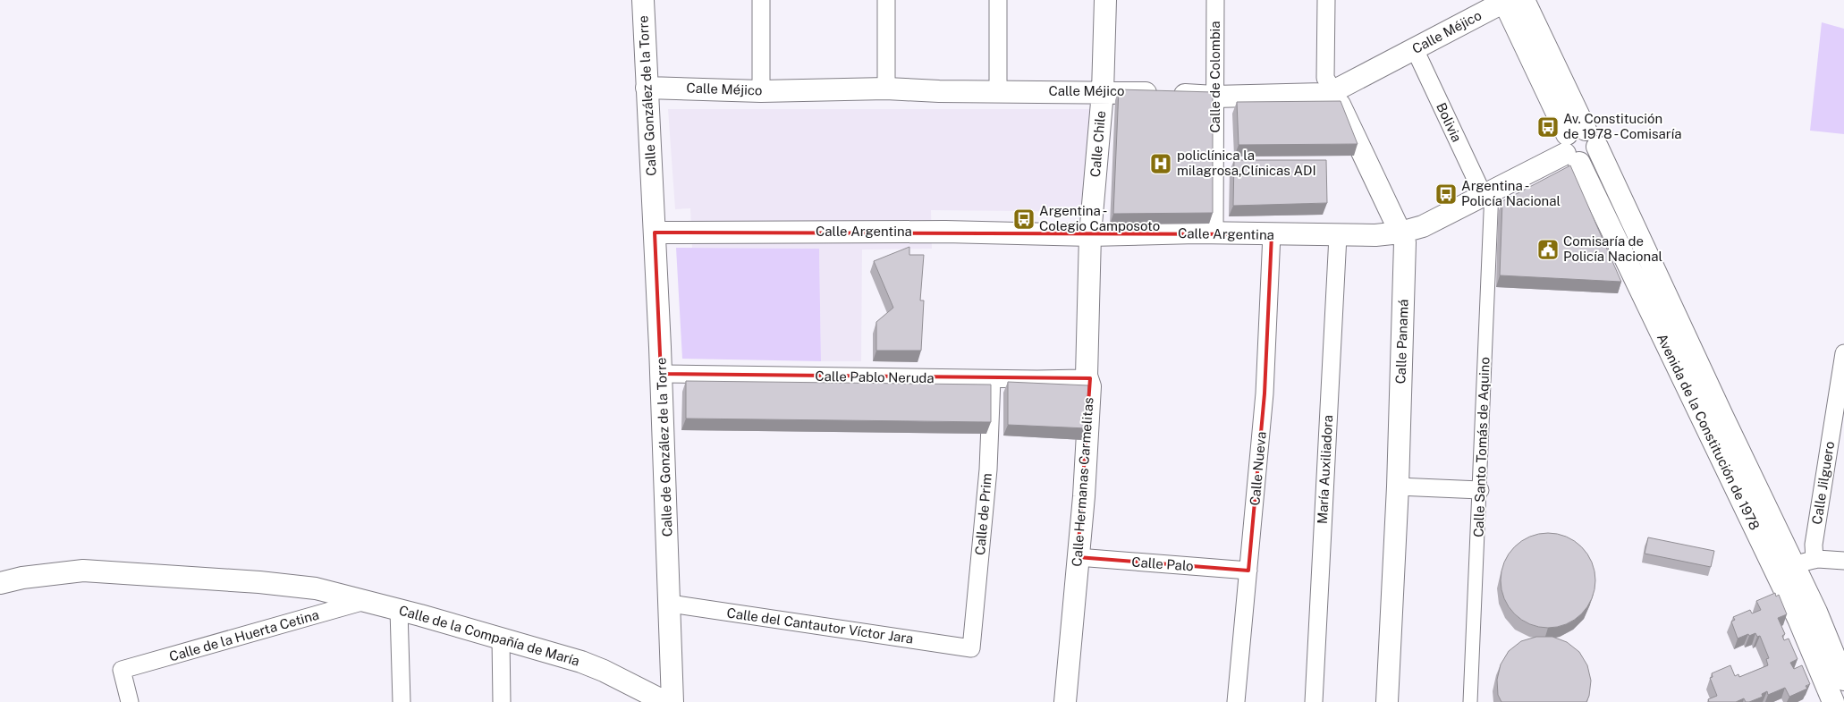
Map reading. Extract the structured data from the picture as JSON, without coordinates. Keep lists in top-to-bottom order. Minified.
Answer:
{"streets":{"street":["Calle Méjico","Calle de Colombia","Calle González de la Torre","Bolivia","Calle Chile","Calle Argentina","Calle Panamá","Calle Pablo Neruda","Avenida de la Constitución de 1978","Calle de González de la Torre","Calle Santo Tomás de Aquino","Calle Nueva","María Auxiliadora","Calle Hermanas Carmelitas","Calle Jilguero","Calle de Prim","Calle Palo","Calle del Cantautor Víctor Jara","Calle de la Huerta Cetina","Calle de la Compañía de María"]},"crossings":[["Calle Méjico","Calle de Colombia"],["Calle Méjico","Calle González de la Torre"],["Calle Méjico","Bolivia"],["Calle Méjico","Calle Chile"],["Calle Méjico","Calle Panamá"],["Calle Méjico","Avenida de la Constitución de 1978"],["Calle de Colombia","Calle Argentina"],["Calle González de la Torre","Calle de González de la Torre"],["Bolivia","Calle Argentina"],["Bolivia","Calle Santo Tomás de Aquino"],["Calle Chile","Calle Argentina"],["Calle Chile","Calle Hermanas Carmelitas"],["Calle Argentina","Calle Panamá"],["Calle Argentina","Avenida de la Constitución de 1978"],["Calle Argentina","Calle de González de la Torre"],["Calle Argentina","Calle Santo Tomás de Aquino"],["Calle Argentina","Calle Nueva"],["Calle Argentina","María Auxiliadora"],["Calle Argentina","Calle Hermanas Carmelitas"],["Calle Pablo Neruda","Calle de González de la Torre"],["Calle Pablo Neruda","Calle Hermanas Carmelitas"],["Calle Pablo Neruda","Calle de Prim"],["Calle de González de la Torre","Calle del Cantautor Víctor Jara"],["Calle Nueva","Calle Palo"],["Calle Hermanas Carmelitas","Calle Palo"],["Calle de Prim","Calle del Cantautor Víctor Jara"],["Calle de la Huerta Cetina","Calle de la Compañía de María"]],"places":{"bus stop":["Av. Constitución de 1978 - Comisaría","Argentina - Policía Nacional","Argentina - Colegio Camposoto"],"hospital":["policlínica la milagrosa,Clínicas ADI"],"public building":["Comisaría de Policía Nacional"]}}
